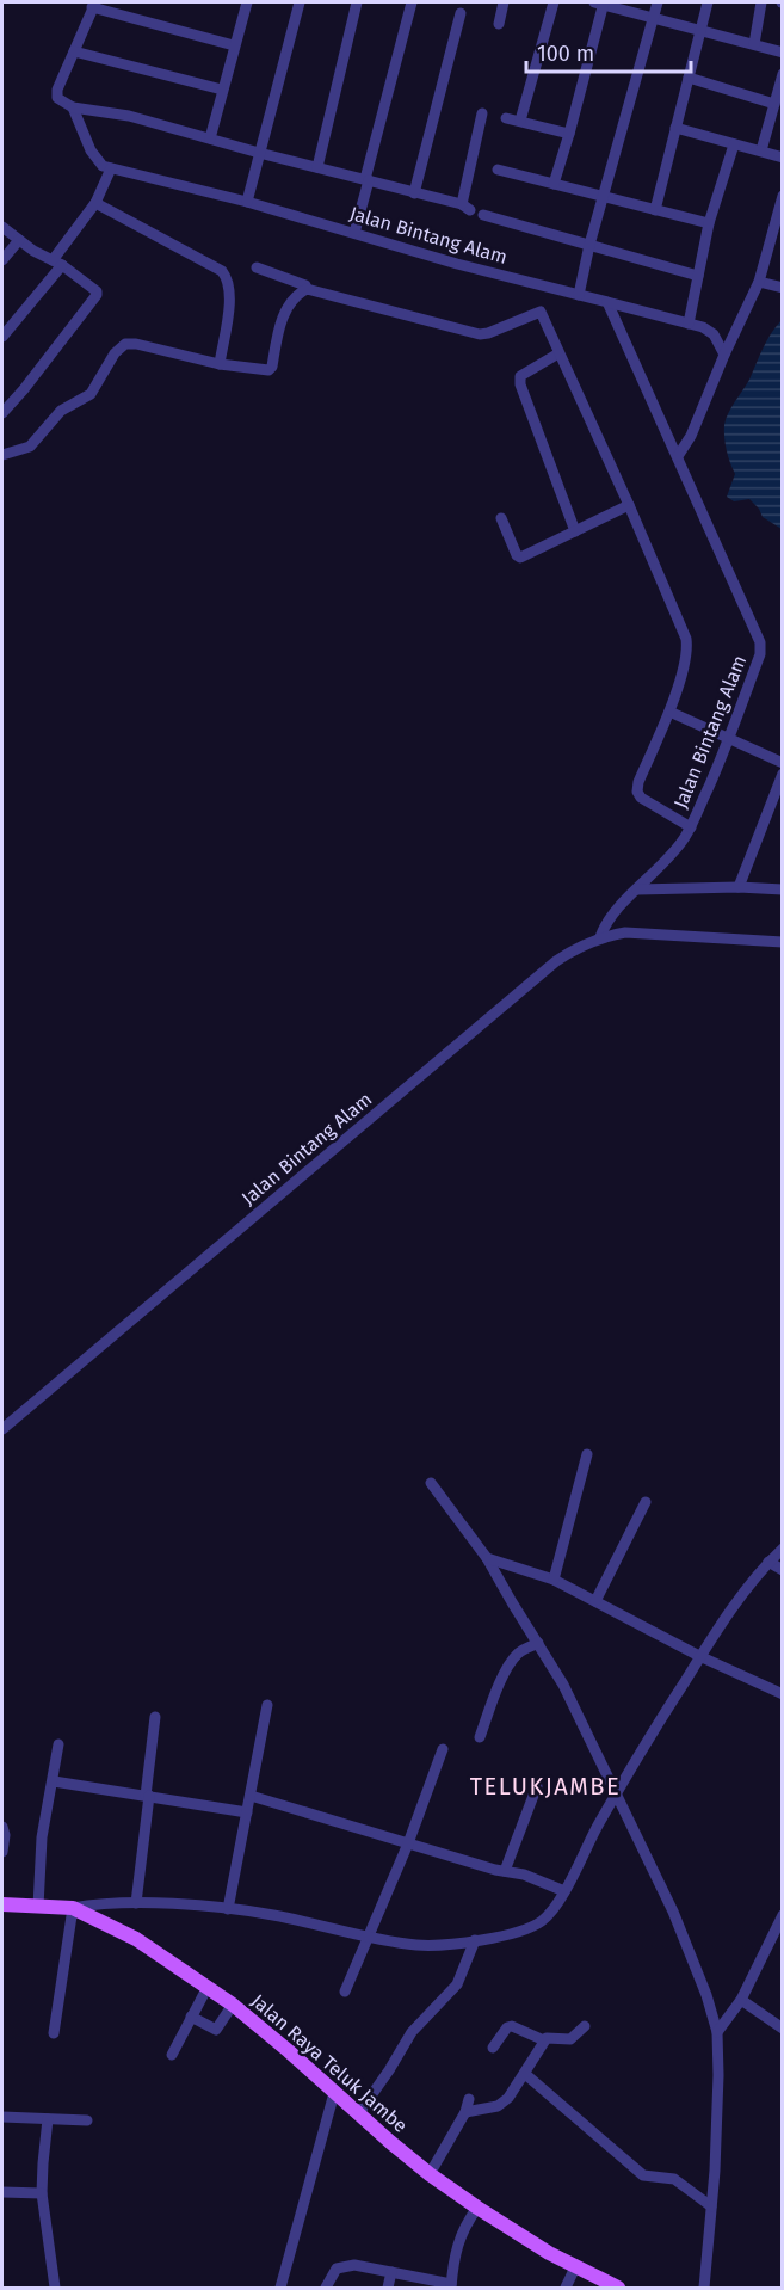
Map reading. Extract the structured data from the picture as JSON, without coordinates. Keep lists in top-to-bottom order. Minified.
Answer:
{"streets":{"main road":["Jalan Raya Teluk Jambe"],"street":["Jalan Bintang Alam"]},"districts":["TELUKJAMBE"],"scale_bar":"100 m"}
